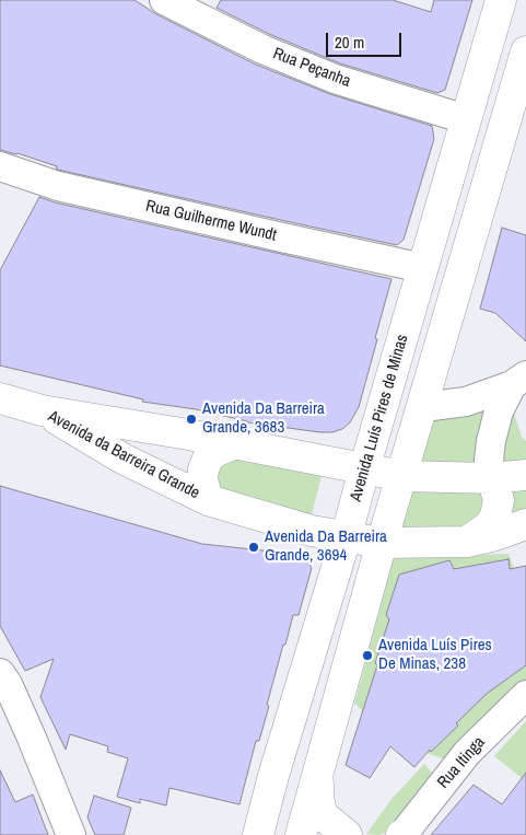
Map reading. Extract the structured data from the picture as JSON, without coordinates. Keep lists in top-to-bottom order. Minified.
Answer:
{"streets":{"main road":["Avenida Luís Pires de Minas","Avenida da Barreira Grande"],"street":["Rua Peçanha","Rua Guilherme Wundt","Rua Itinga"]},"crossings":[["Rua Peçanha","Avenida Luís Pires de Minas"],["Rua Guilherme Wundt","Avenida Luís Pires de Minas"],["Avenida Luís Pires de Minas","Avenida da Barreira Grande"]],"places":["Avenida Da Barreira Grande, 3683","Avenida Da Barreira Grande, 3694","Avenida Luís Pires De Minas, 238"],"scale_bar":"20 m"}
